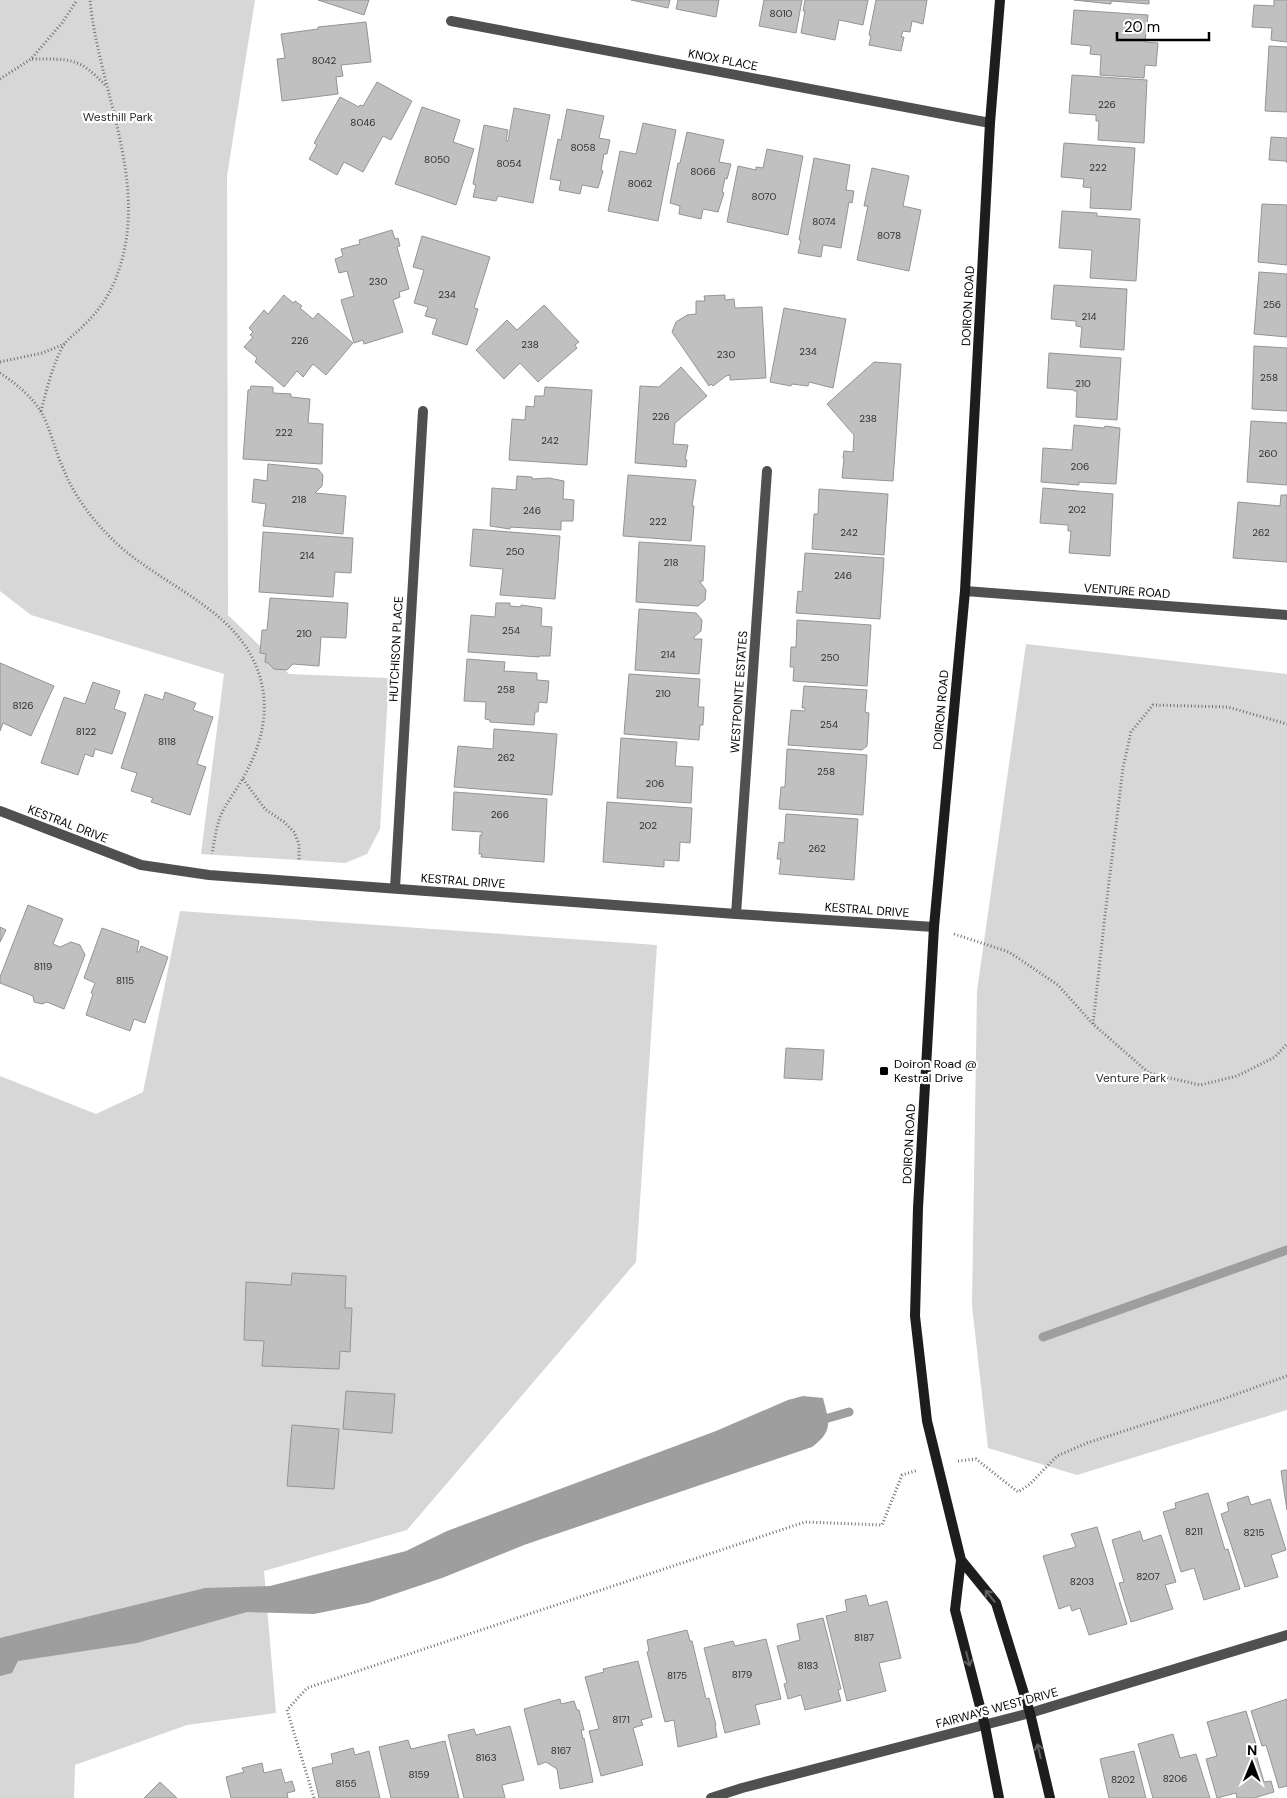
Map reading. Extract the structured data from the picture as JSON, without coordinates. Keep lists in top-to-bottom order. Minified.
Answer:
{"streets":{"street":["KNOX PLACE","DOIRON ROAD","VENTURE ROAD","HUTCHISON PLACE","WESTPOINTE ESTATES","KESTRAL DRIVE","FAIRWAYS WEST DRIVE"]},"crossings":[["KNOX PLACE","DOIRON ROAD"],["DOIRON ROAD","VENTURE ROAD"],["DOIRON ROAD","KESTRAL DRIVE"],["HUTCHISON PLACE","KESTRAL DRIVE"],["WESTPOINTE ESTATES","KESTRAL DRIVE"]],"parks":["Westhill Park","Venture Park"],"places":{"transit":["Doiron Road @ Kestral Drive"]},"house_numbers":["8010","8042","226","8046","8058","8050","8054","222","8066","8062","8070","8074","8078","230","234","256","214","226","238","234","230","258","210","226","238","222","242","260","206","218","202","246","222","242","262","250","214","218","246","254","210","214","250","258","210","8126","254","8122","8118","262","258","206","266","202","262","8119","8115","8211","8215","8207","8203","8187","8183","8179","8175","8171","8167","8163","8159","8206","8202","8155"],"scale_bar":"20 m","north":"top"}
